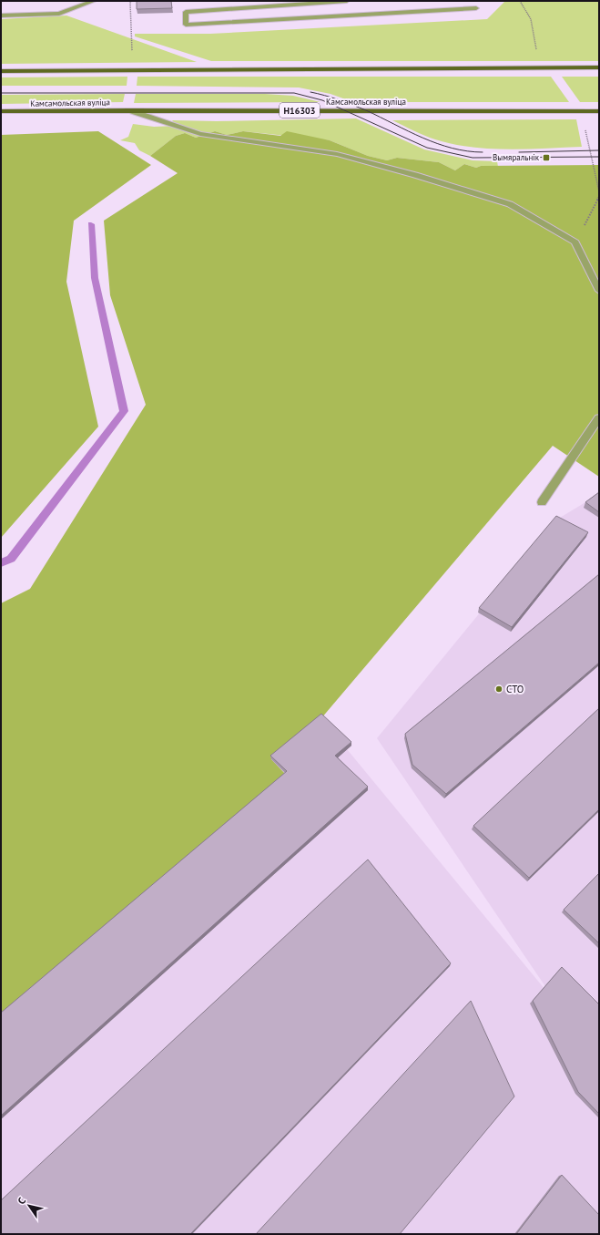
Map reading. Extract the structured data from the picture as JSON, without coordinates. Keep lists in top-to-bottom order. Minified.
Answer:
{"streets":{"main road":["Камсамольская вуліца","Н16303"]},"places":{"transit":["Вымяральнік"],"other":["СТО"]},"north":"top left"}
